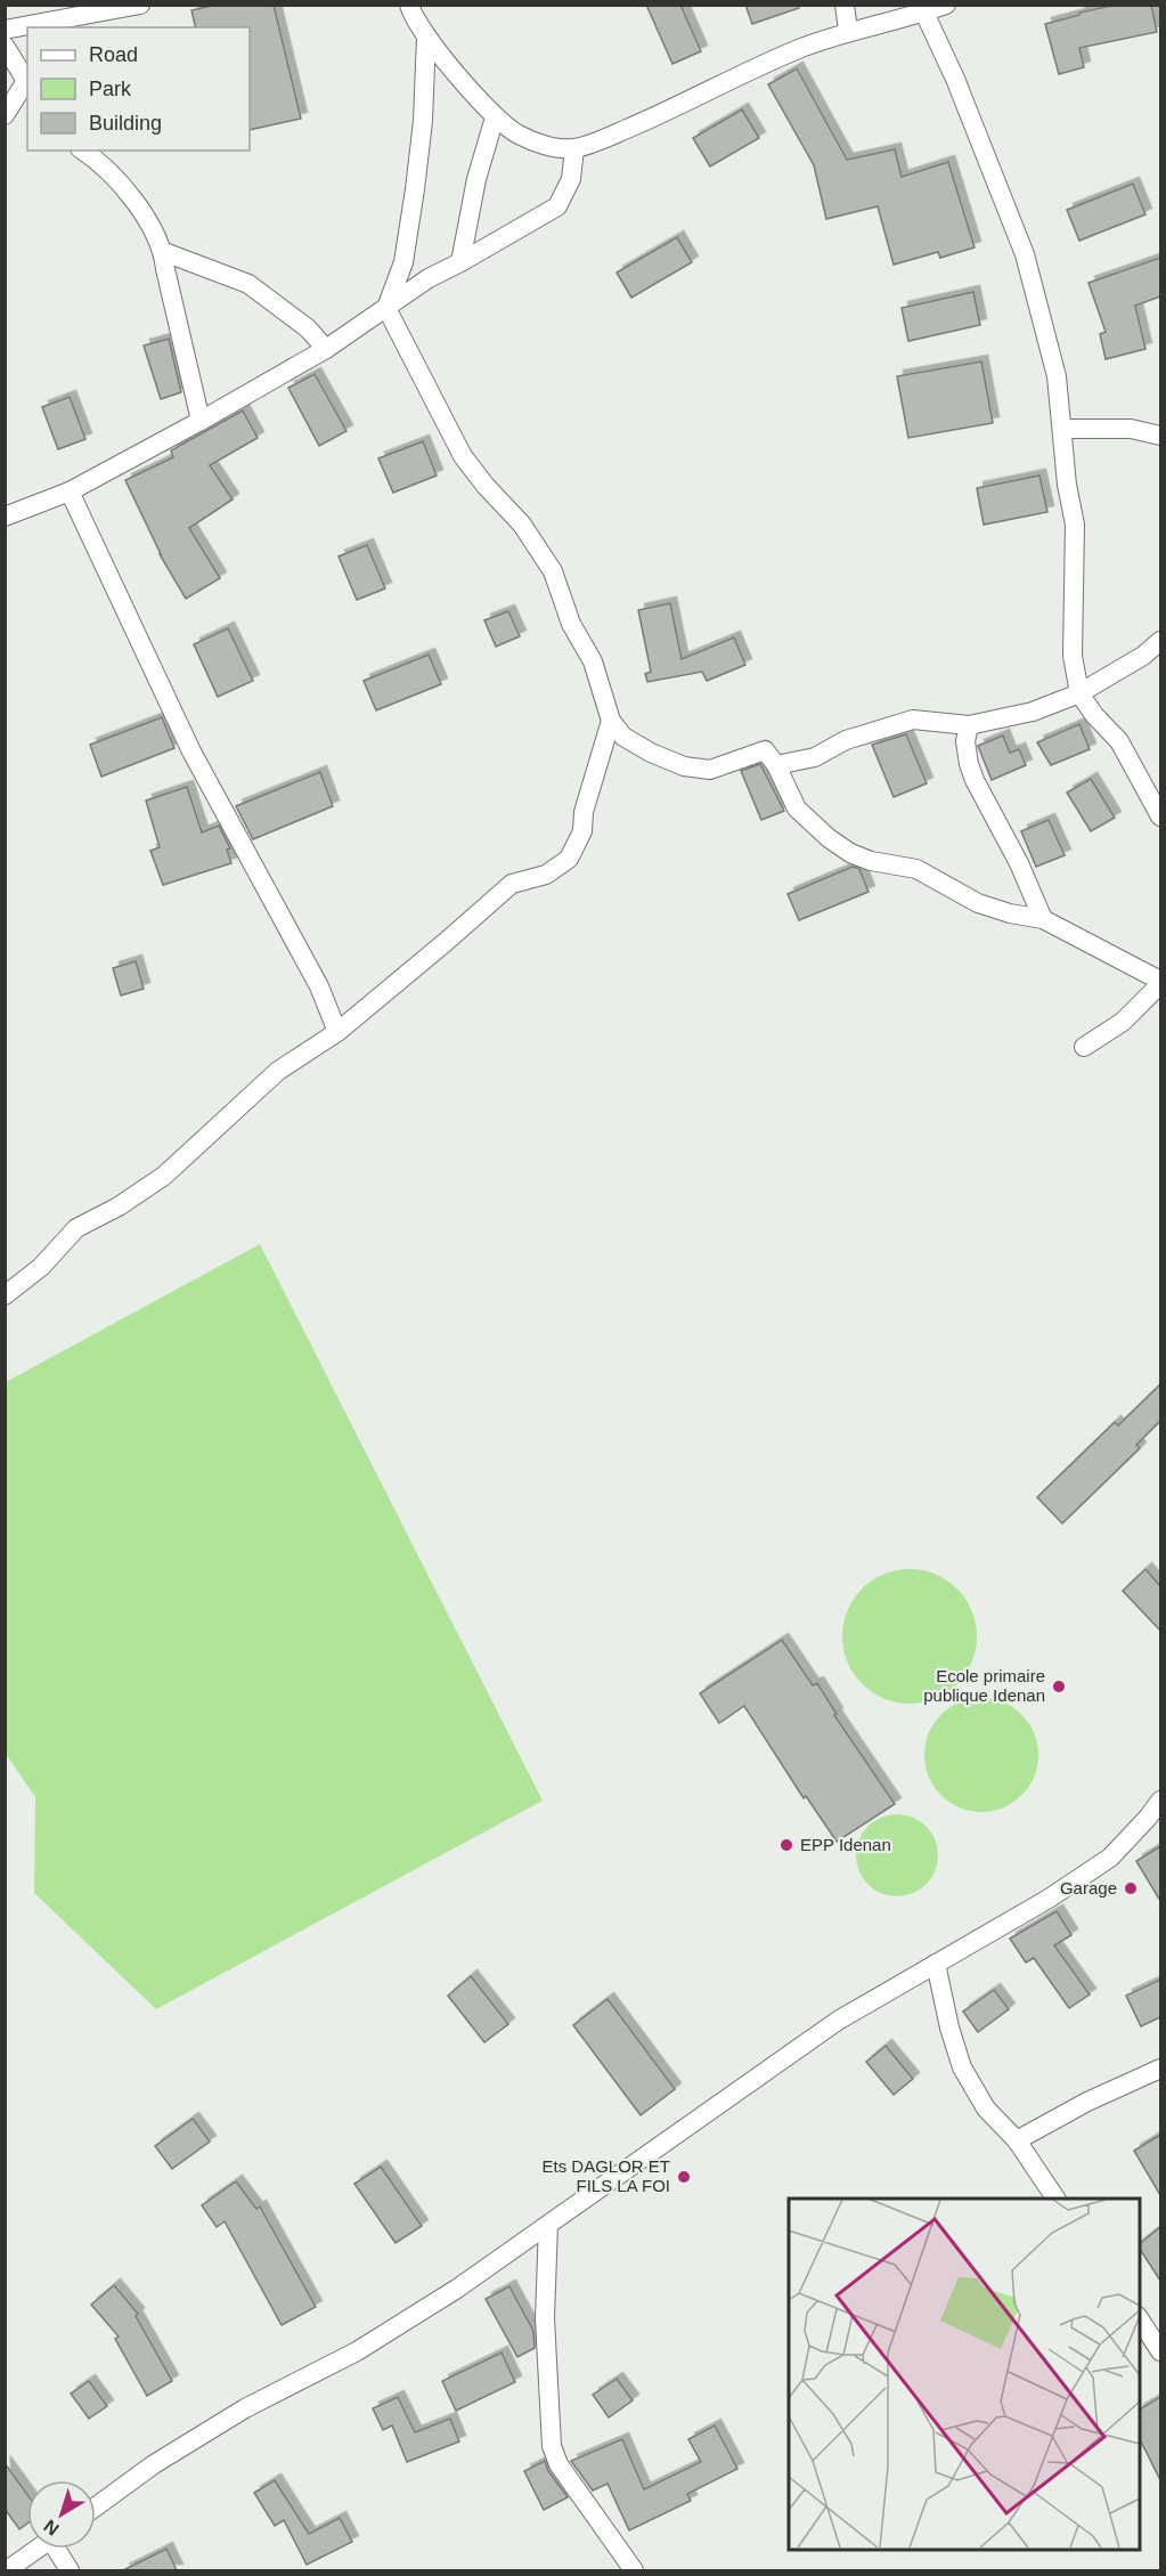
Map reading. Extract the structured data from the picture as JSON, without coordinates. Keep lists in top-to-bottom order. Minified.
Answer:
{"places":["Ecole primaire publique Idenan","EPP Idenan","Garage","Ets DAGLOR ET FILS LA FOI"],"legend":["Road","Park","Building"],"north":"bottom left"}
